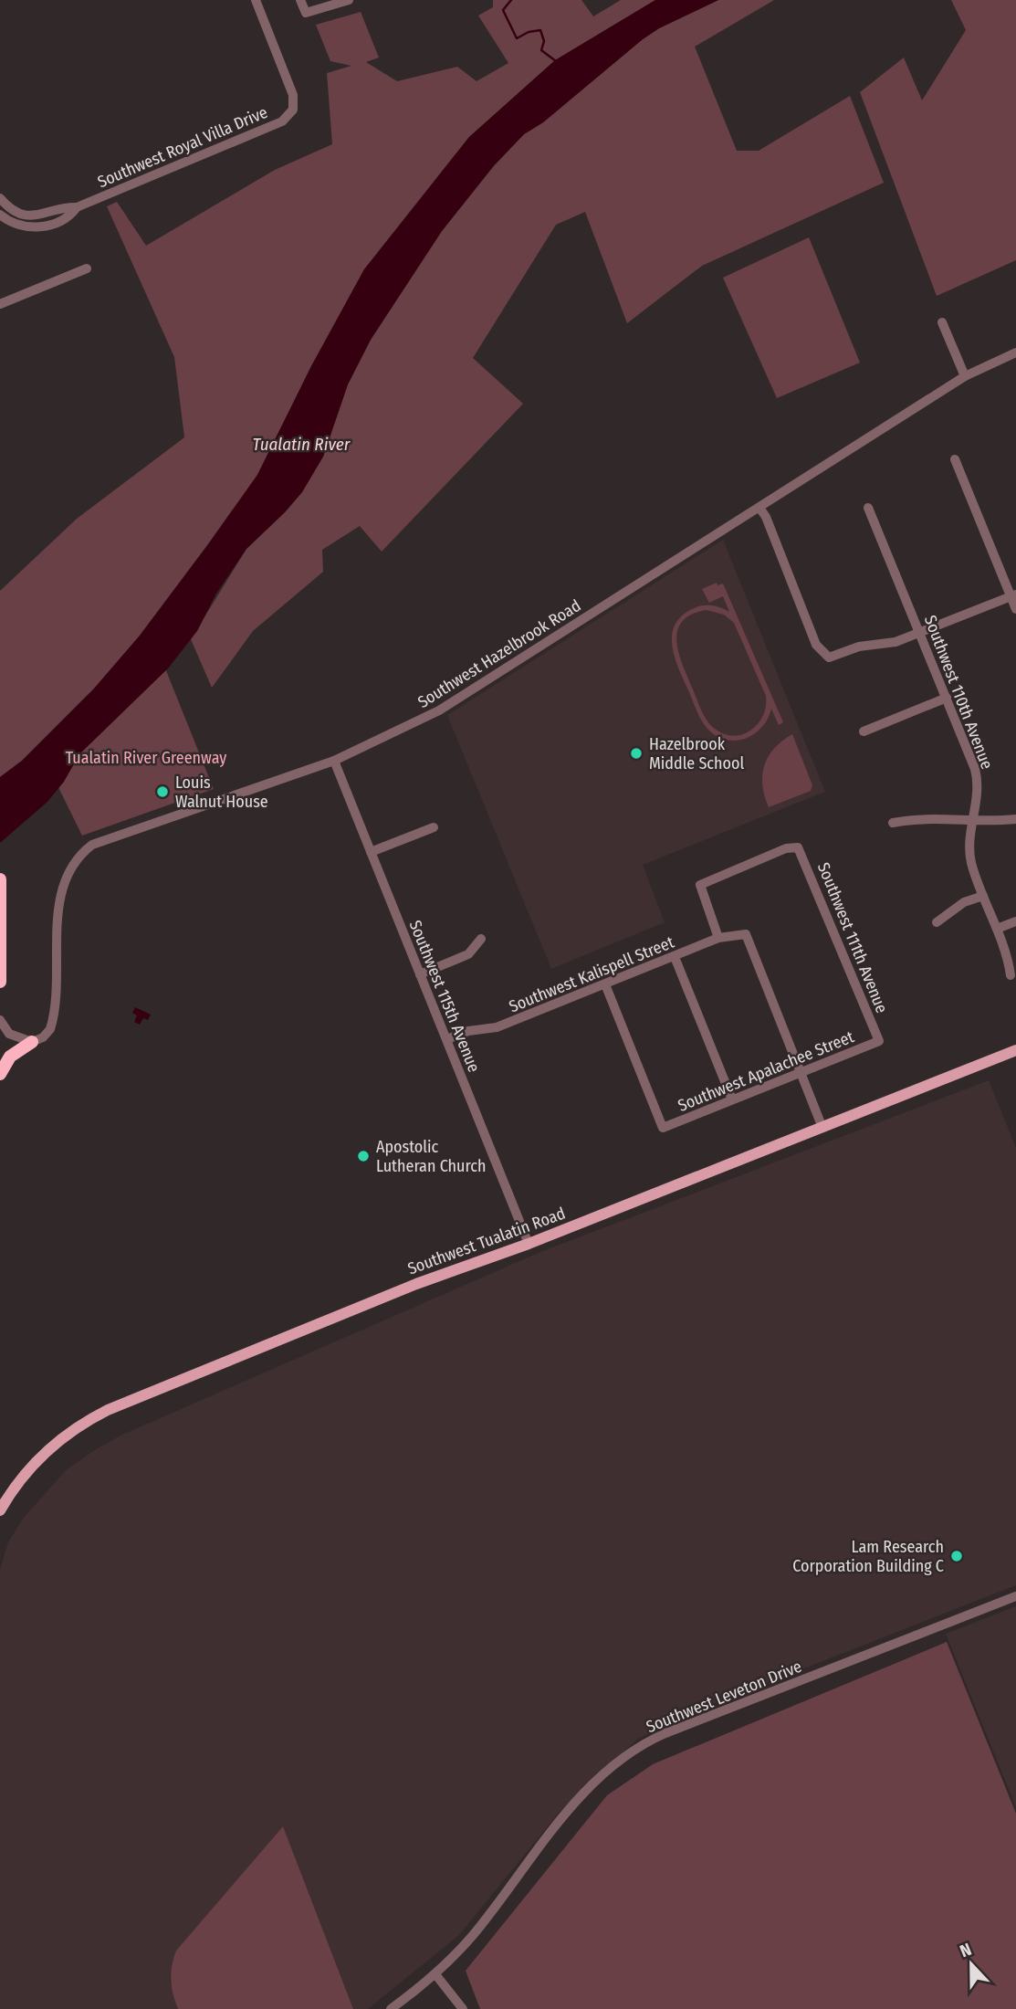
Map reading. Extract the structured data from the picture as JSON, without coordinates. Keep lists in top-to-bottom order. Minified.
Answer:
{"streets":{"main road":["Southwest Tualatin Road"],"street":["Southwest Royal Villa Drive","Southwest Hazelbrook Road","Southwest 110th Avenue","Southwest 111th Avenue","Southwest Kalispell Street","Southwest 115th Avenue","Southwest Apalachee Street","Southwest Leveton Drive"]},"crossings":[["Southwest Hazelbrook Road","Southwest 115th Avenue"],["Southwest 111th Avenue","Southwest Kalispell Street"],["Southwest 111th Avenue","Southwest Apalachee Street"],["Southwest Kalispell Street","Southwest 115th Avenue"],["Southwest Kalispell Street","Southwest Apalachee Street"],["Southwest 115th Avenue","Southwest Tualatin Road"]],"water":["Tualatin River"],"parks":["Tualatin River Greenway"],"places":["Hazelbrook Middle School","Louis Walnut House","Apostolic Lutheran Church","Lam Research Corporation Building C"],"north":"top"}
